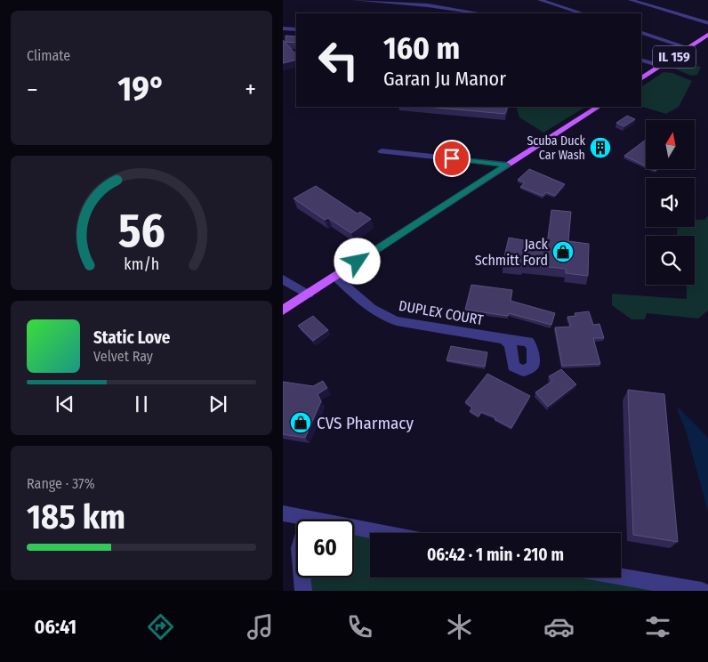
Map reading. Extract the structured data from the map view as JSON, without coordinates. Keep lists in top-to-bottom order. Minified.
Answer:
{"streets":{"main road":["IL 159"],"street":["DUPLEX COURT"]},"places":{"building":["Scuba Duck Car Wash"],"shop":["Jack Schmitt Ford","CVS Pharmacy"]},"north":"top","page":{"tile":["Climate",["Range · 37%","185 km"]],"turn":["160 m","Garan Ju Manor"],"heat":["−","19°","+"],"song":["Static Love","Velvet Ray"],"limit":"60","trip":"06:42 · 1 min · 210 m","tabs":"06:41","gauge":["56","km/h"]}}
